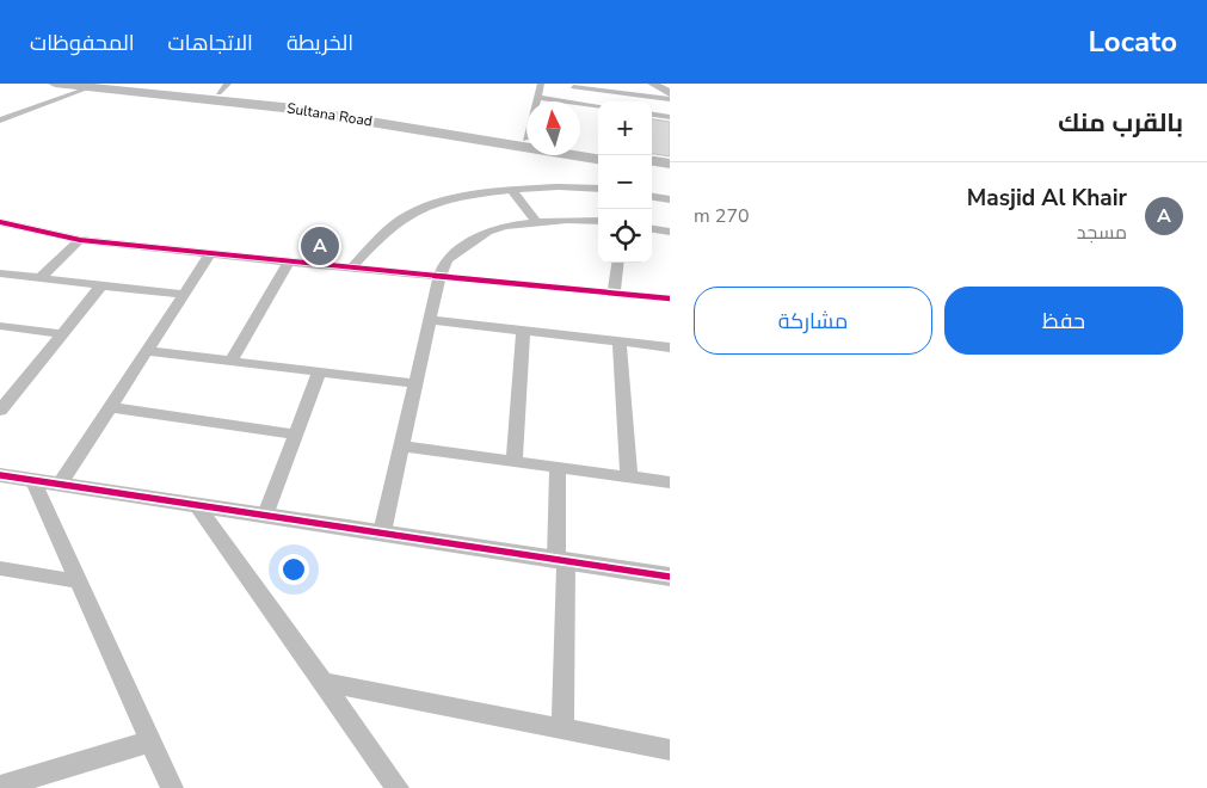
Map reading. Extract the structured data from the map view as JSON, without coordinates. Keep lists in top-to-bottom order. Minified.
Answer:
{"streets":{"main road":["Sultana Road"]},"north":"top","page":{"header":"Locato","nav":["الخريطة","الاتجاهات","المحفوظات"],"heading":"بالقرب منك","map_buttons":["+","−"],"list":[{"mark":"A","name":"Masjid Al Khair","note":"مسجد","value":"270 m"}],"pins":"A","buttons":["حفظ","مشاركة"]}}
